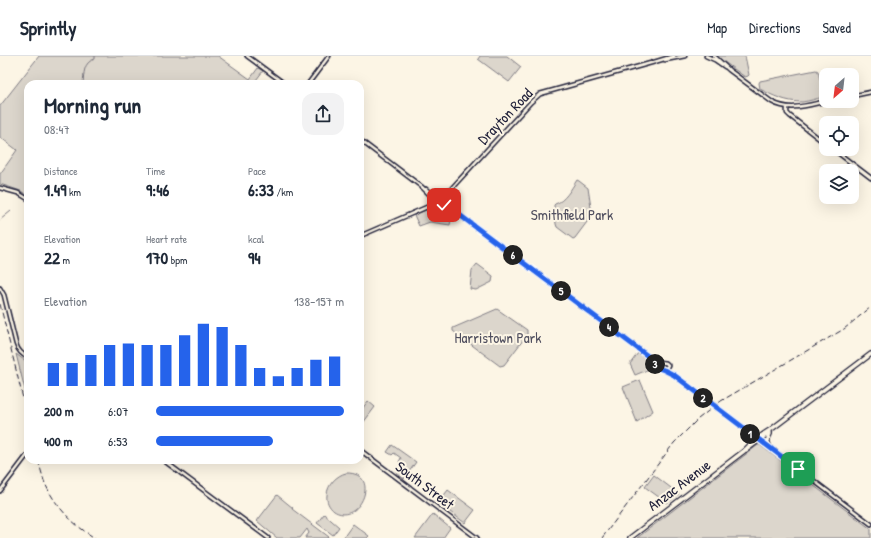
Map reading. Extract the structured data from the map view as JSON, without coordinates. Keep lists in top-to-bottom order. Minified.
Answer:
{"streets":{"highway":["Anzac Avenue"],"street":["Drayton Road","South Street"]},"parks":["Smithfield Park","Harristown Park"],"north":"bottom left","page":{"header":"Sprintly","nav":["Map","Directions","Saved"],"heading":["Morning run","08:47"],"stats":[["Distance","1.49 km"],["Time","9:46"],["Pace","6:33 /km"],["Elevation","22 m"],["Heart rate","170 bpm"],["kcal","94"]],"pins":["6","5","4","3","2","1"],"chart":["Elevation","138–157 m"],"list":[{"name":"200 m","note":"6:07"},{"name":"400 m","note":"6:53"}]}}
